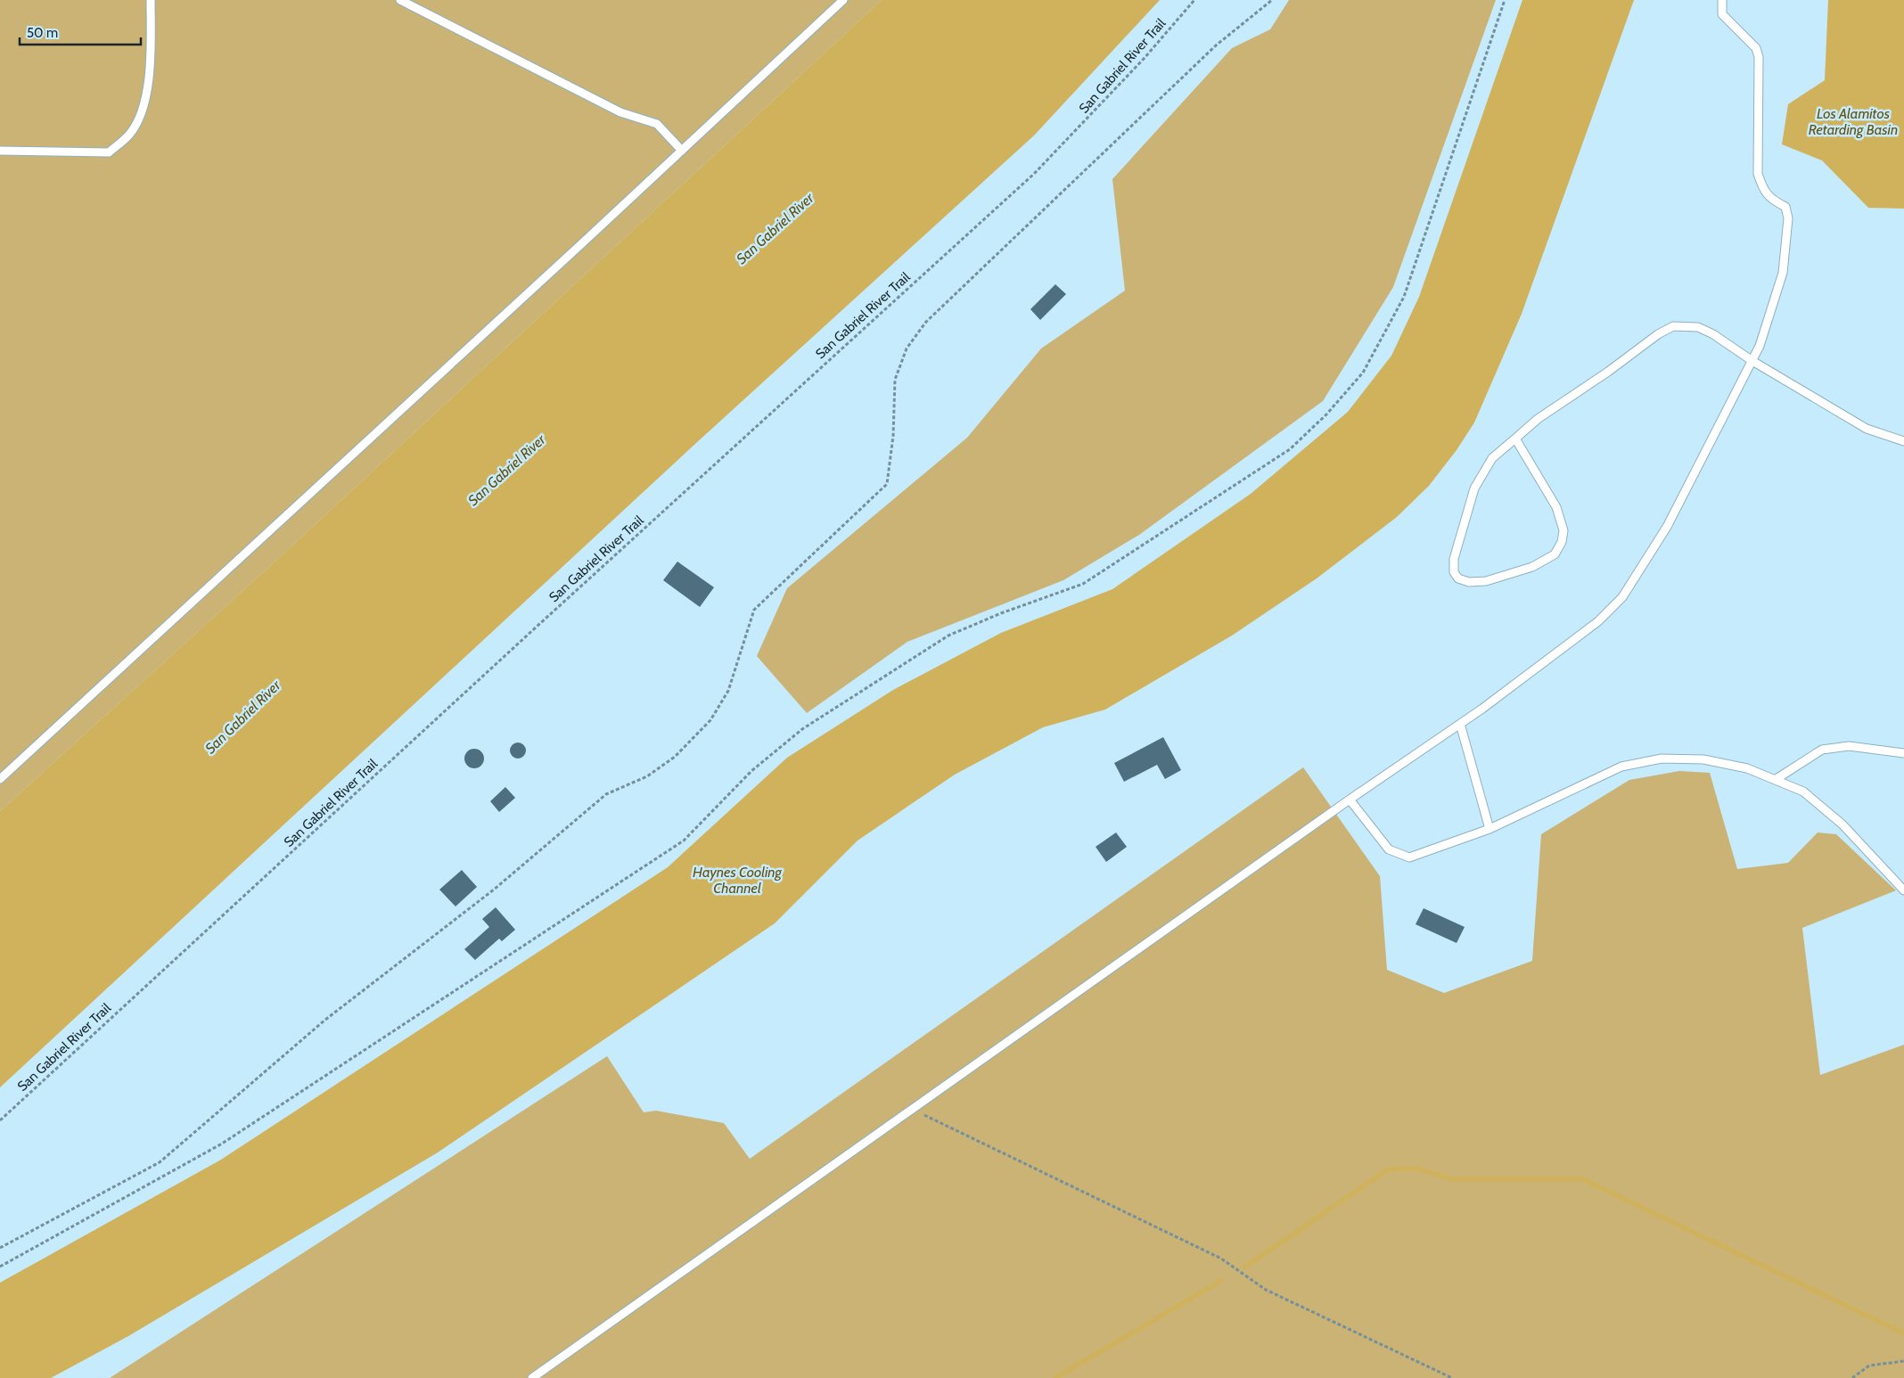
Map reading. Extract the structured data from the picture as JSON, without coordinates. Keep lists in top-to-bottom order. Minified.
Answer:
{"streets":{"path":["San Gabriel River Trail"]},"water":["Los Alamitos Retarding Basin","San Gabriel River","Haynes Cooling Channel"],"scale_bar":"50 m"}
